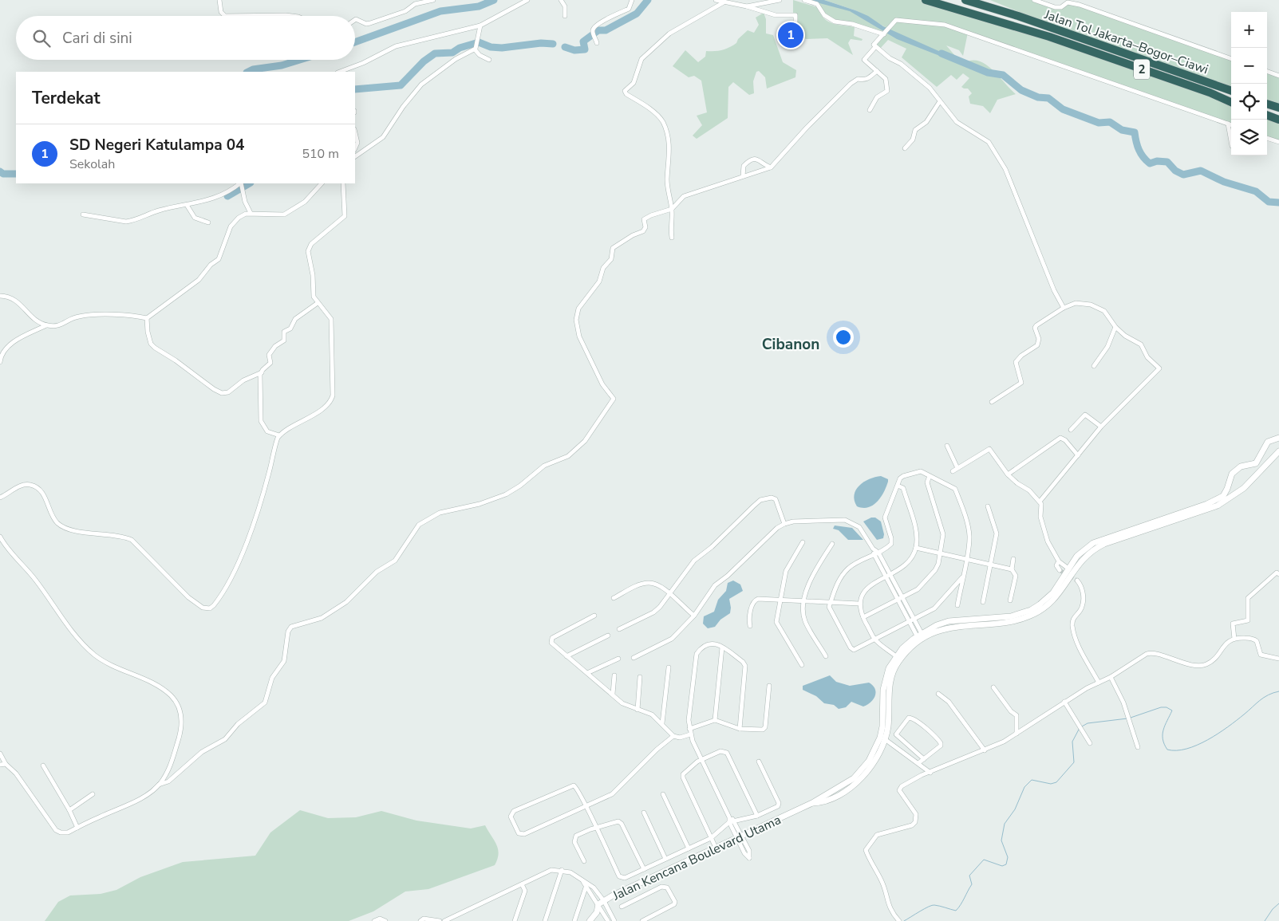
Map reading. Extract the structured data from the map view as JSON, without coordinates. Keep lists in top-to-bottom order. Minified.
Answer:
{"streets":{"highway":["Jalan Tol Jakarta–Bogor–Ciawi","2"],"street":["Jalan Kencana Boulevard Utama"]},"districts":["Cibanon"],"page":{"map_buttons":["+","−"],"search":"Cari di sini","pins":"1","heading":"Terdekat","list":[{"mark":"1","name":"SD Negeri Katulampa 04","note":"Sekolah","value":"510 m"}]}}
